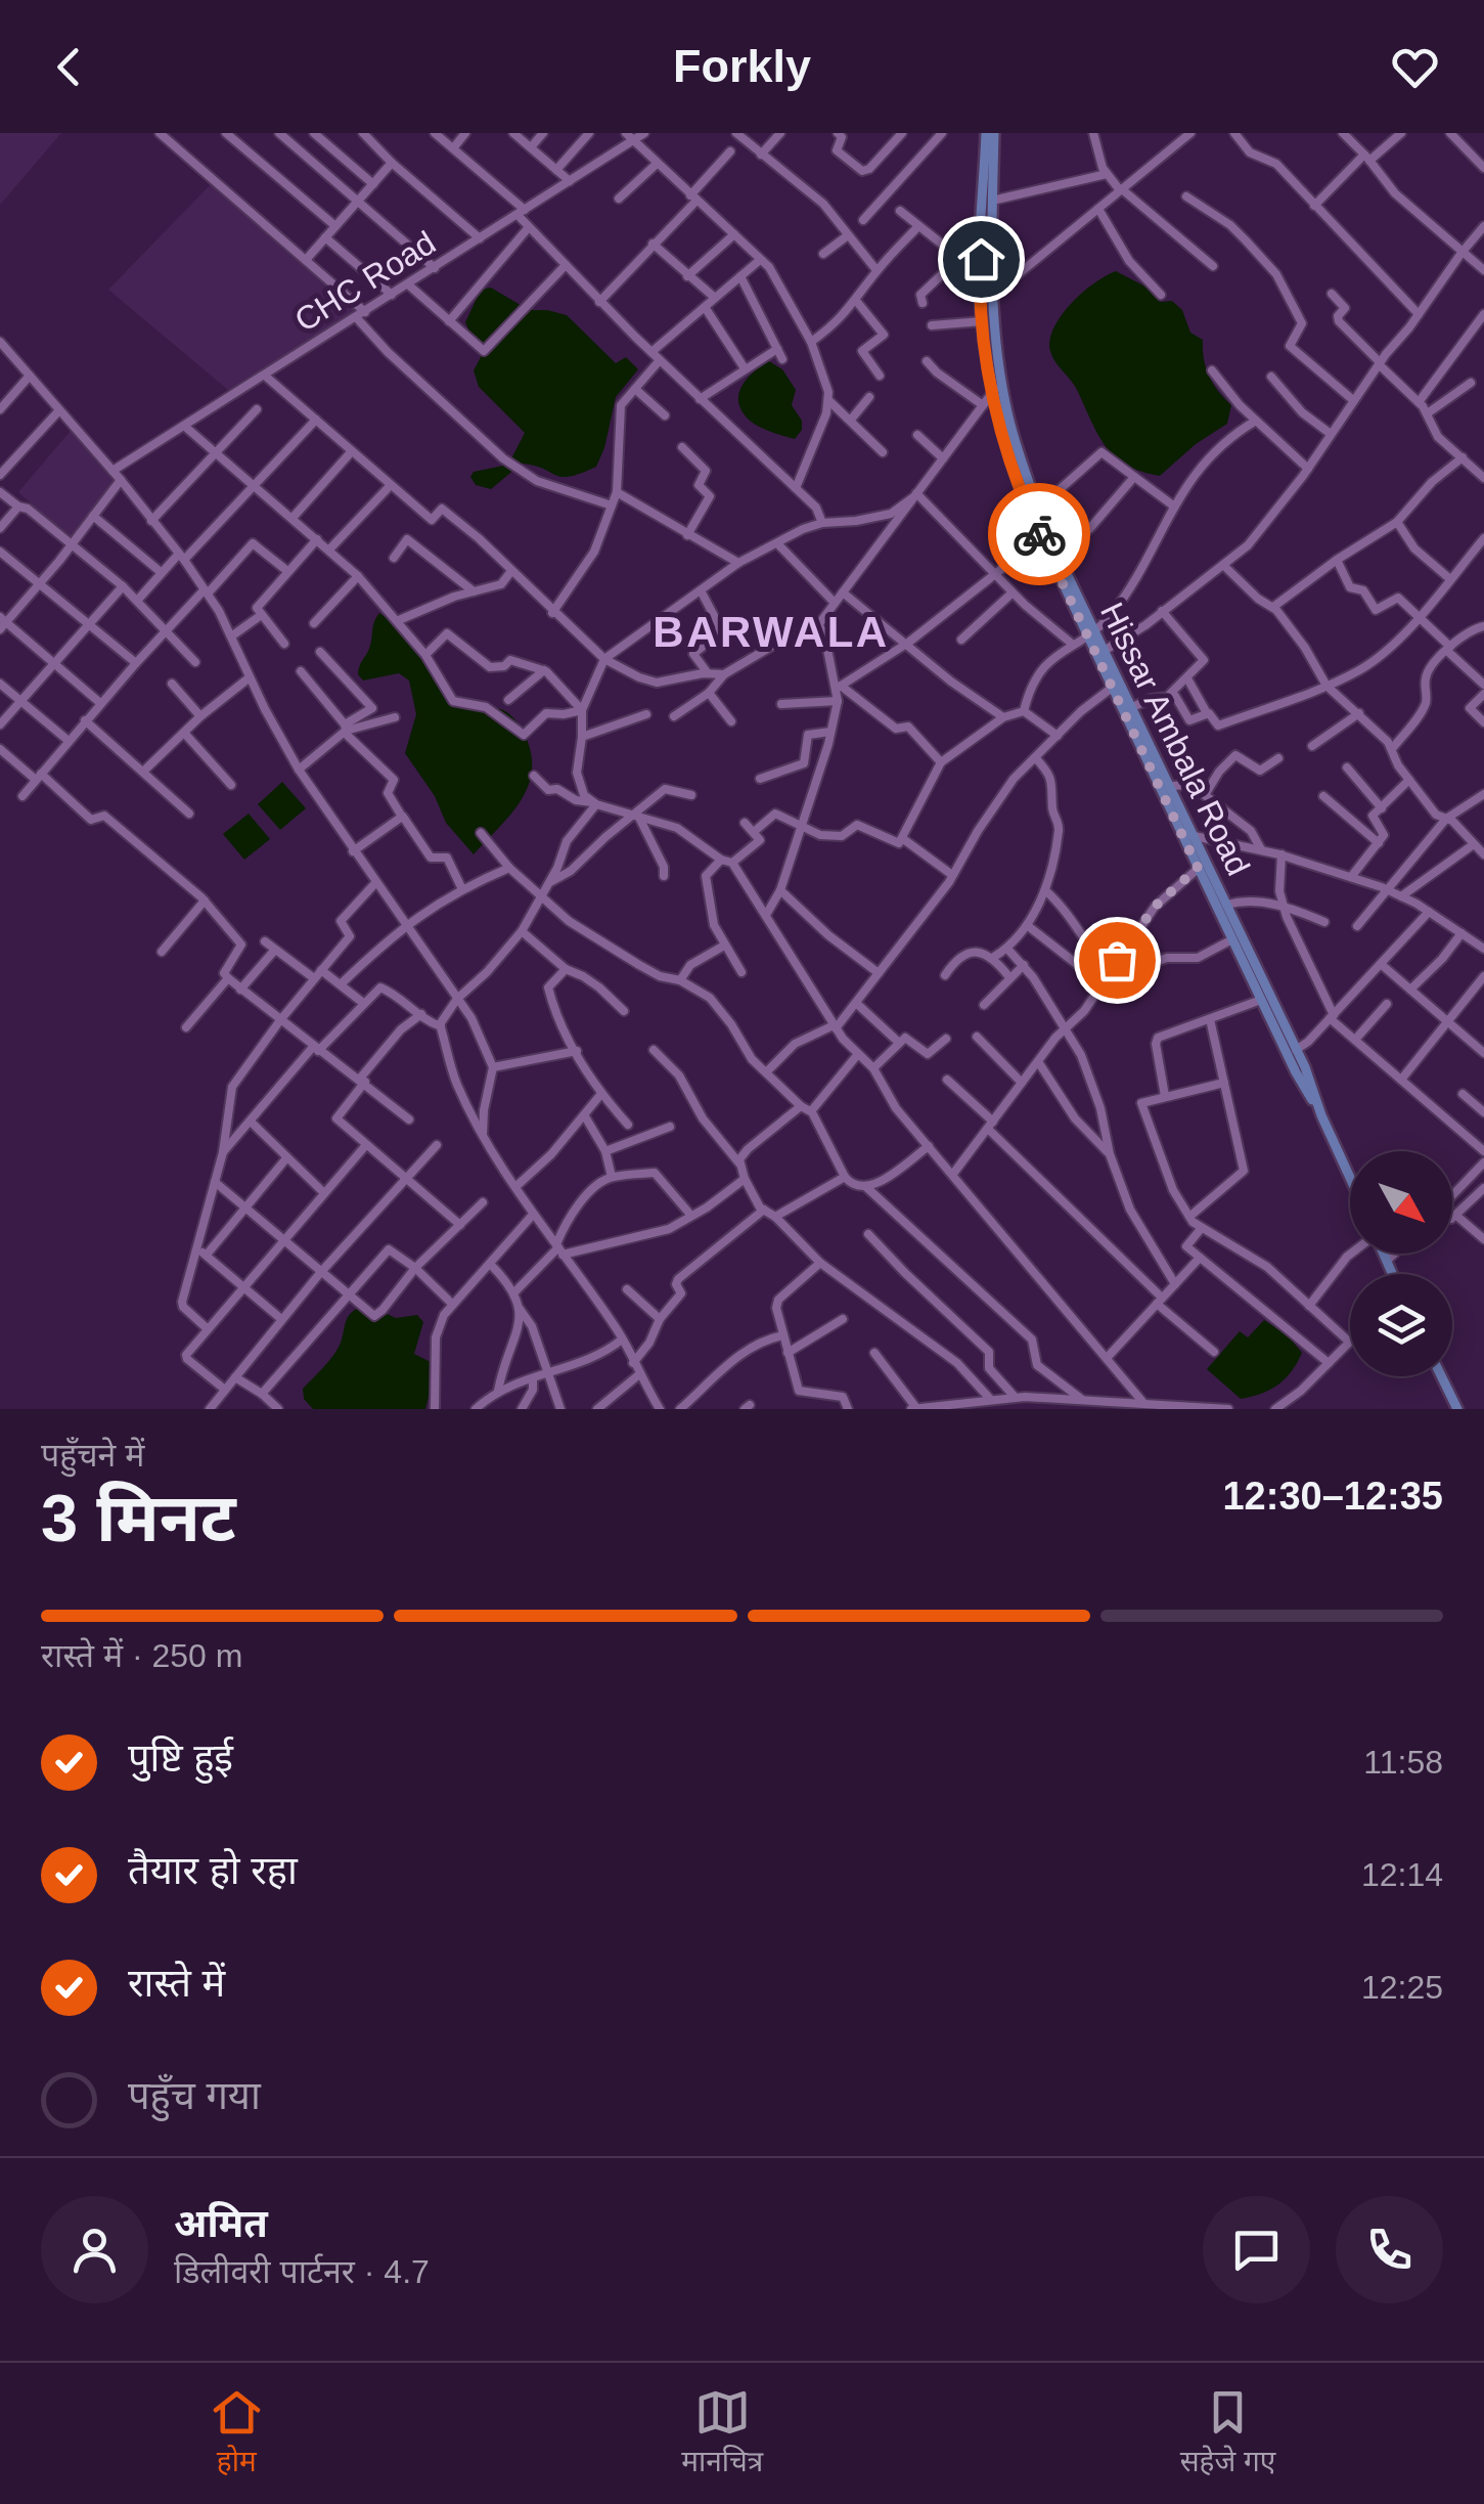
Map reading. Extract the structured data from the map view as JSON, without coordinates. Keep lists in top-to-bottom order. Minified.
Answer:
{"streets":{"main road":["Hissar Ambala Road"],"street":["CHC Road"]},"districts":["BARWALA"],"north":"bottom right","page":{"header":"Forkly","heading":["3 मिनट","पहुँचने में","12:30–12:35"],"panel":["अमित","डिलीवरी पार्टनर · 4.7"],"bar":"रास्ते में · 250 m","list":[["पुष्टि हुई","11:58"],["तैयार हो रहा","12:14"],["रास्ते में","12:25"],"पहुँच गया"],"tabs":["होम","मानचित्र","सहेजे गए"]}}
